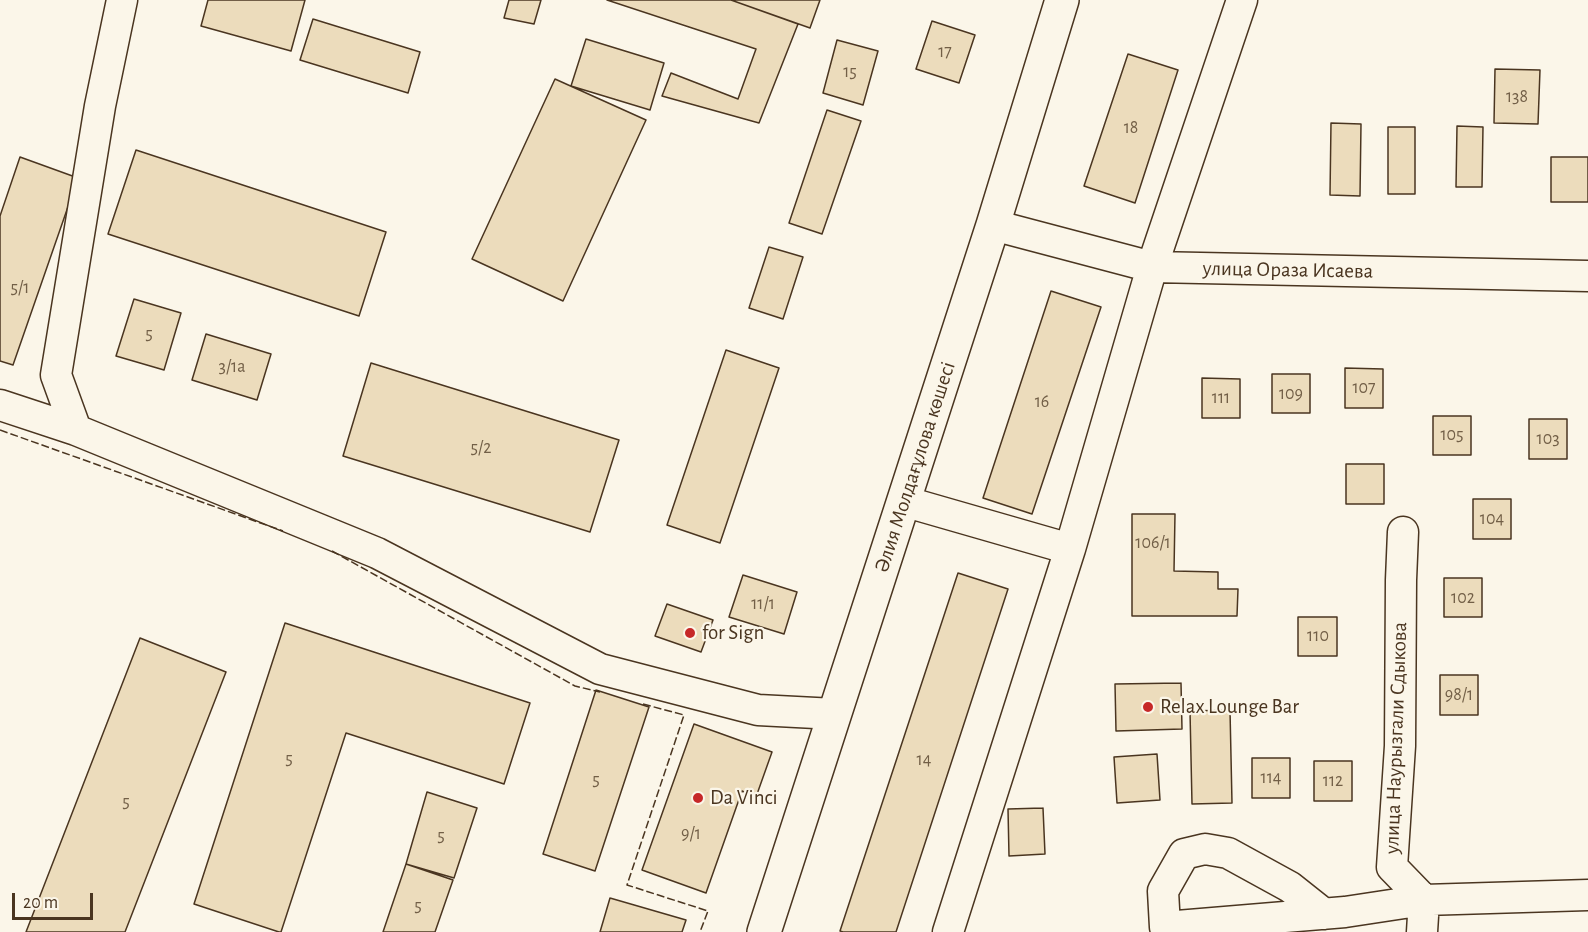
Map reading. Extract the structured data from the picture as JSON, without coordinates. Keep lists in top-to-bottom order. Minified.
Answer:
{"streets":{"main road":["Әлия Молдағұлова көшесі"],"street":["улица Ораза Исаева","улица Наурызгали Сдыкова"]},"crossings":[["улица Ораза Исаева","Әлия Молдағұлова көшесі"]],"places":["for Sign","Relax Lounge Bar","Da Vinci"],"house_numbers":["17","15","138","18","5/1","5","3/1а","107","109","111","16","105","103","5/2","104","106/1","102","11/1","110","98/1","5","14","114","5","112","5","9/1","5","5"],"scale_bar":"20 m"}
